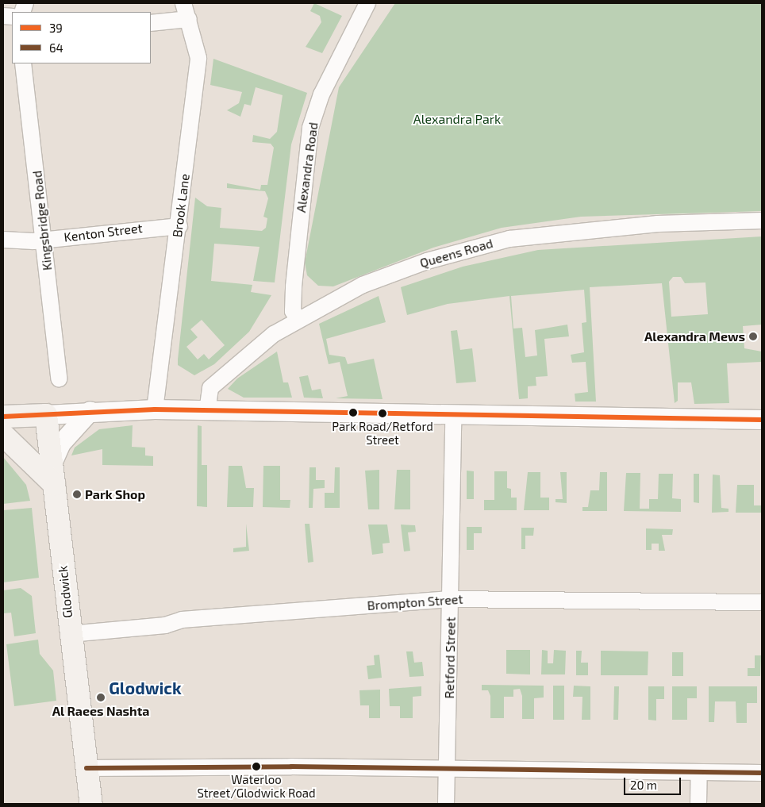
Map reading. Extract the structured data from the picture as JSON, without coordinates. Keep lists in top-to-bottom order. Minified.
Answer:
{"streets":{"main road":["Glodwick"],"street":["Alexandra Road","Brook Lane","Kingsbridge Road","Kenton Street","Queens Road","Brompton Street","Retford Street"]},"crossings":[["Alexandra Road","Queens Road"],["Brook Lane","Kenton Street"],["Kingsbridge Road","Kenton Street"],["Glodwick","Brompton Street"],["Brompton Street","Retford Street"]],"districts":["Glodwick"],"parks":["Alexandra Park"],"places":["Alexandra Mews","Park Road/Retford Street","Park Shop","Al Raees Nashta","Waterloo Street/Glodwick Road"],"lines":["transit line 39","transit line 64"],"legend":["39","64"],"scale_bar":"20 m"}
